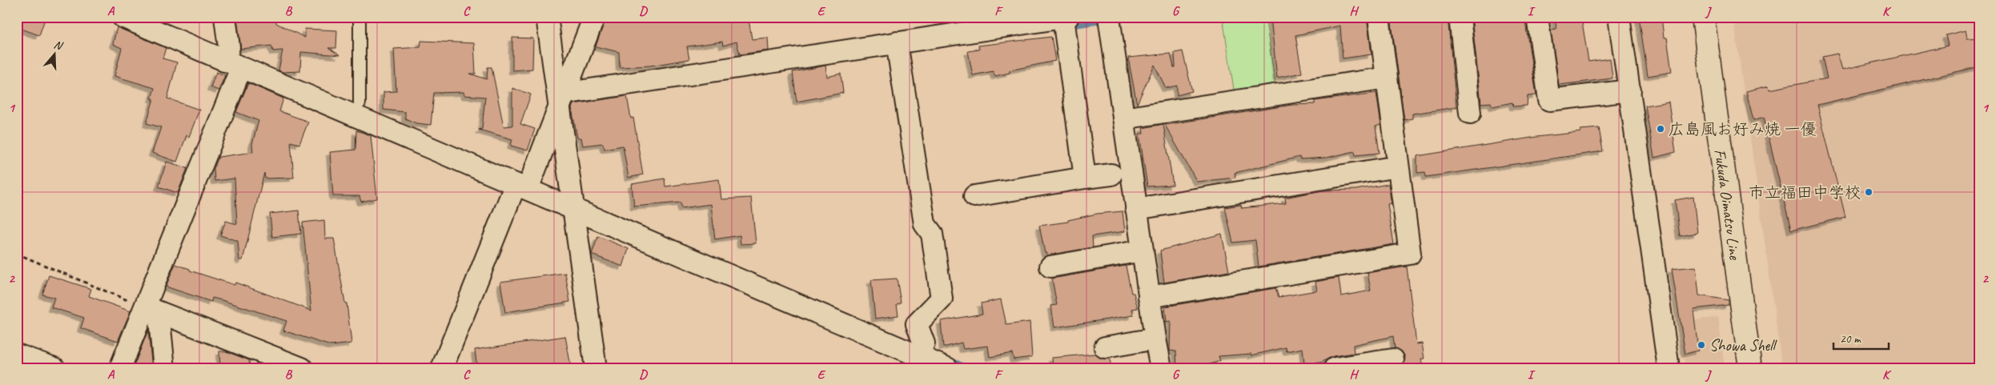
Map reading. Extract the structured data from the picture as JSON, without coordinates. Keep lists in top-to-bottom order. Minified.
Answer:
{"streets":{"main road":["Fukuda Oimatsu Line"]},"places":["広島風お好み焼 一優","市立福田中学校","Showa Shell"],"scale_bar":"20 m","north":"top","grid":{"columns":["A","B","C","D","E","F","G","H","I","J","K"],"rows":["1","2"]}}
